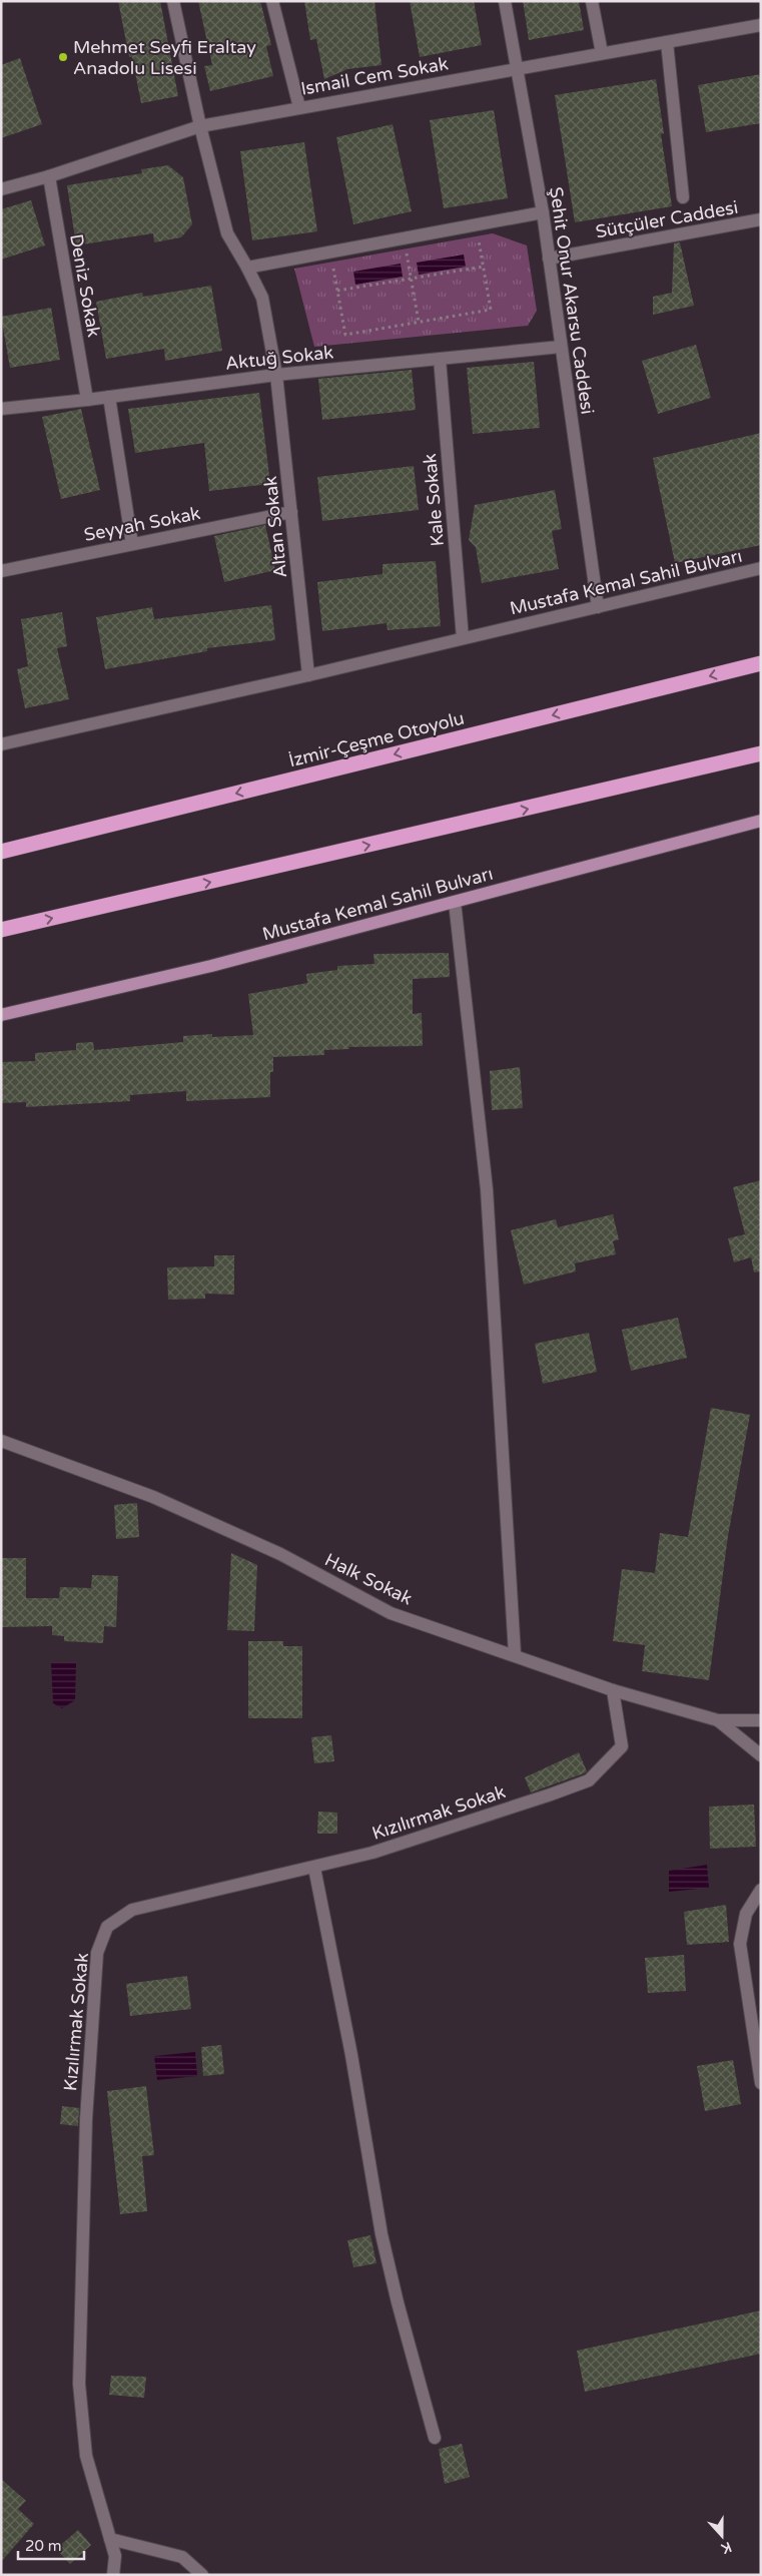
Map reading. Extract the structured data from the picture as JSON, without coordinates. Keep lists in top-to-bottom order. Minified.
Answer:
{"streets":{"highway":["İzmir-Çeşme Otoyolu"],"main road":["Mustafa Kemal Sahil Bulvarı"],"street":["Ismail Cem Sokak","Sütçüler Caddesi","Deniz Sokak","Şehit Onur Akarsu Caddesi","Aktuğ Sokak","Kale Sokak","Seyyah Sokak","Altan Sokak","Halk Sokak","Kızılırmak Sokak"]},"crossings":[["Ismail Cem Sokak","Deniz Sokak"],["Ismail Cem Sokak","Şehit Onur Akarsu Caddesi"],["Ismail Cem Sokak","Altan Sokak"],["Sütçüler Caddesi","Şehit Onur Akarsu Caddesi"],["Deniz Sokak","Aktuğ Sokak"],["Şehit Onur Akarsu Caddesi","Aktuğ Sokak"],["Şehit Onur Akarsu Caddesi","Mustafa Kemal Sahil Bulvarı"],["Aktuğ Sokak","Kale Sokak"],["Aktuğ Sokak","Altan Sokak"],["Kale Sokak","Mustafa Kemal Sahil Bulvarı"],["Seyyah Sokak","Altan Sokak"],["Altan Sokak","Mustafa Kemal Sahil Bulvarı"],["Halk Sokak","Kızılırmak Sokak"]],"places":["Mehmet Seyfi Eraltay Anadolu Lisesi"],"scale_bar":"20 m","north":"bottom"}
